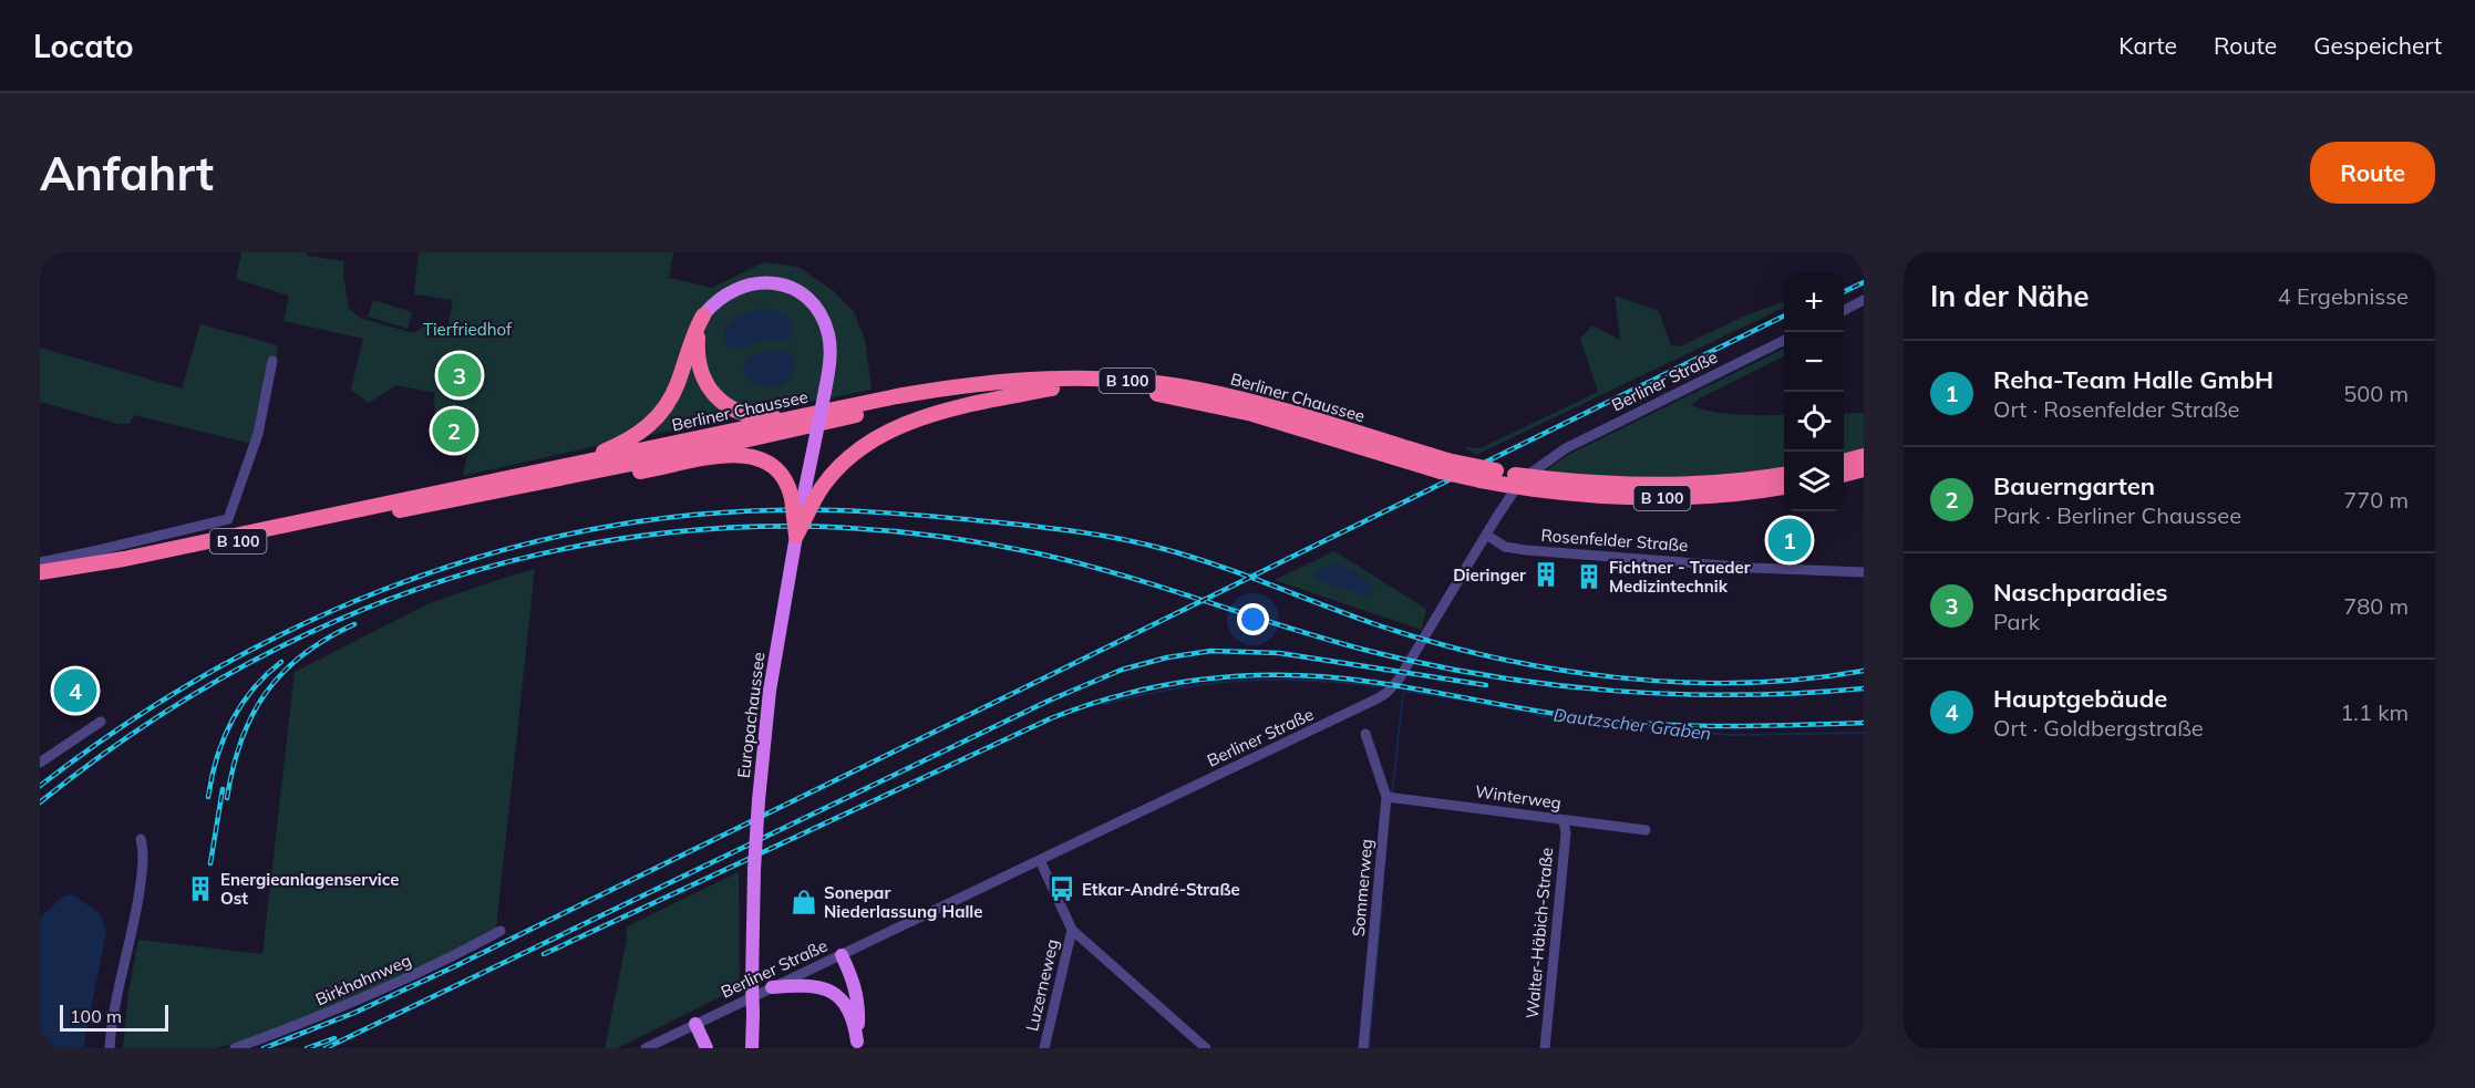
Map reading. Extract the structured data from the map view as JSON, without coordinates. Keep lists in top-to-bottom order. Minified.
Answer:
{"streets":{"highway":["B 100","Berliner Chaussee"],"main road":["Europachaussee"],"street":["Berliner Straße","Rosenfelder Straße","Winterweg","Sommerweg","Walter-Häbich-Straße","Birkhahnweg","Luzerneweg"]},"crossings":[["B 100","Berliner Chaussee"],["Berliner Straße","Rosenfelder Straße"],["Winterweg","Sommerweg"],["Winterweg","Walter-Häbich-Straße"]],"water":["Dautzscher Graben"],"parks":["Tierfriedhof"],"places":{"building":["Dieringer","Fichtner - Traeder Medizintechnik","Energieanlagenservice Ost"],"bus stop":["Etkar-André-Straße"],"shop":["Sonepar Niederlassung Halle"]},"scale_bar":"100 m","page":{"header":"Locato","nav":["Karte","Route","Gespeichert"],"buttons":"Route","title":"Anfahrt","heading":["In der Nähe","4 Ergebnisse"],"map_buttons":["+","−"],"list":[{"mark":"1","name":"Reha-Team Halle GmbH","note":"Ort · Rosenfelder Straße","value":"500 m"},{"mark":"2","name":"Bauerngarten","note":"Park · Berliner Chaussee","value":"770 m"},{"mark":"3","name":"Naschparadies","note":"Park","value":"780 m"},{"mark":"4","name":"Hauptgebäude","note":"Ort · Goldbergstraße","value":"1.1 km"}],"pins":["3","2","1","4"],"scale":"100 m"}}
